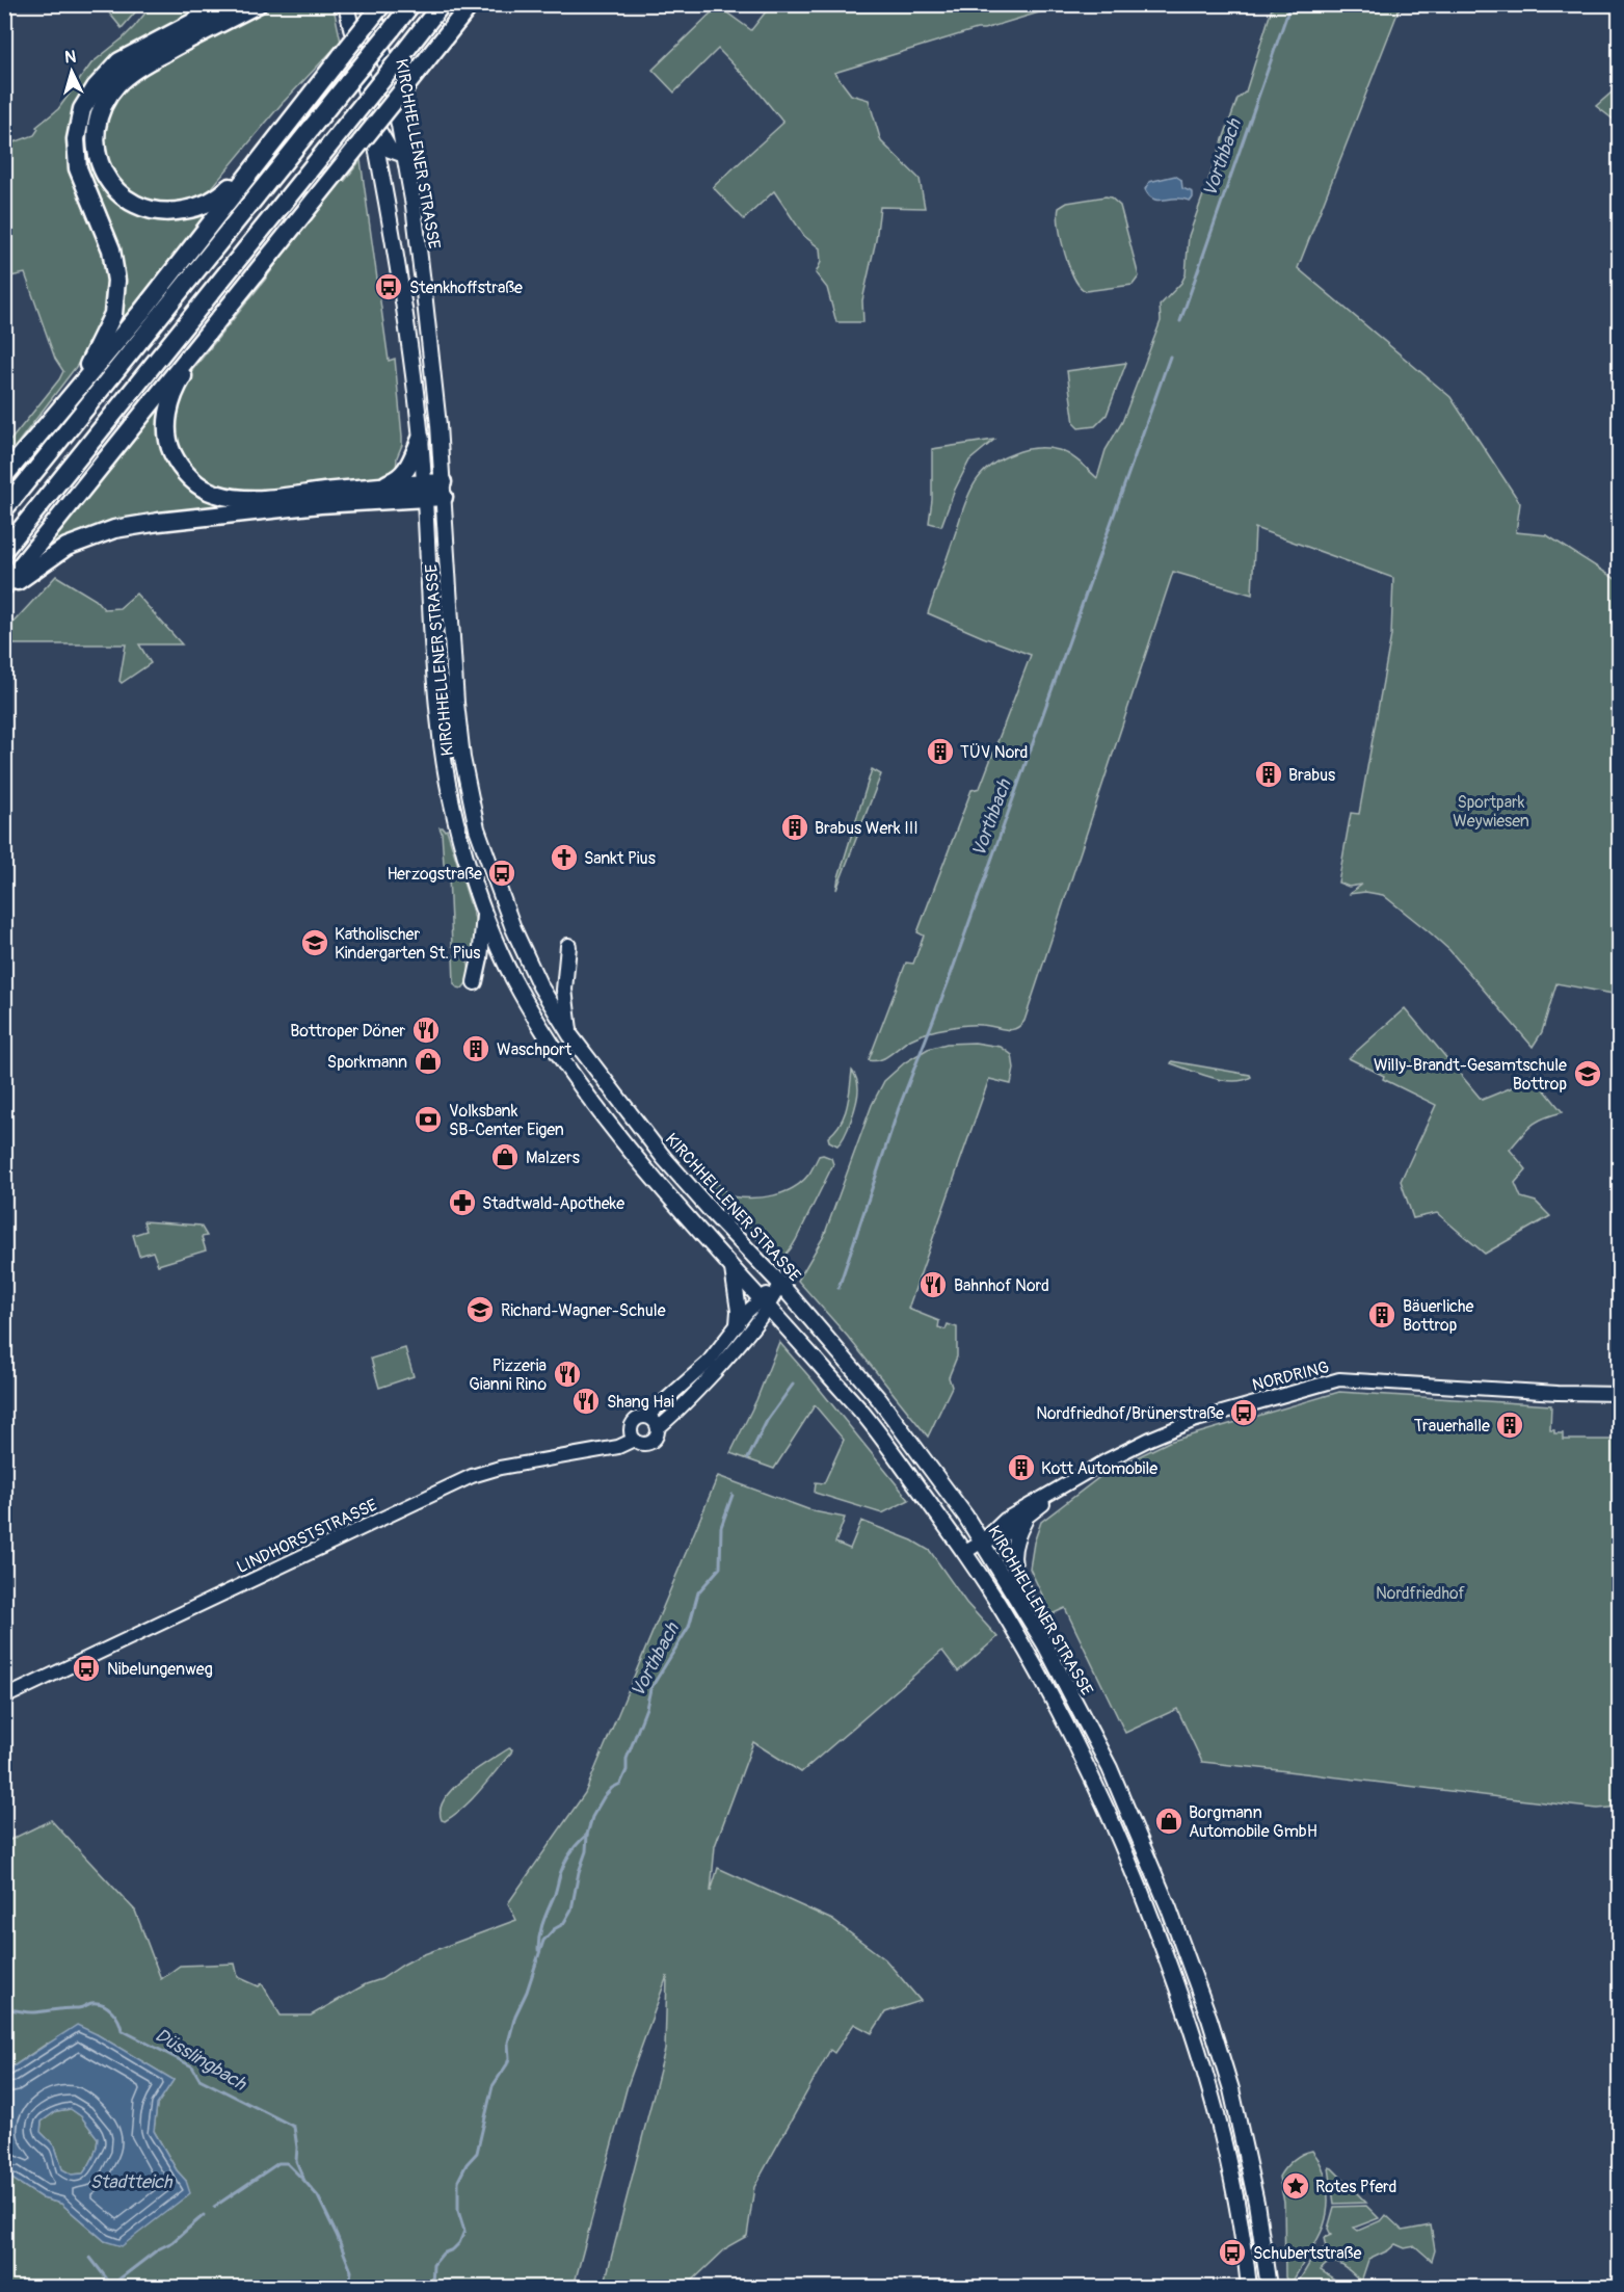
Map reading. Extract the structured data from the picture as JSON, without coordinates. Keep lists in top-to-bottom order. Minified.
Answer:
{"streets":{"main road":["KIRCHHELLENER STRASSE"],"street":["NORDRING","LINDHORSTSTRASSE"]},"crossings":[["KIRCHHELLENER STRASSE","NORDRING"]],"water":["Vorthbach","Düsslingbach","Stadtteich"],"parks":["Sportpark Weywiesen","Nordfriedhof"],"places":{"bus stop":["Stenkhoffstraße","Herzogstraße","Nordfriedhof/Brünerstraße","Nibelungenweg","Schubertstraße"],"building":["TÜV Nord","Brabus","Brabus Werk III","Waschport","Bäuerliche Bottrop","Trauerhalle","Kott Automobile"],"church":["Sankt Pius"],"school or university":["Katholischer Kindergarten St. Pius","Willy-Brandt-Gesamtschule Bottrop","Richard-Wagner-Schule"],"restaurant":["Bottroper Döner","Bahnhof Nord","Pizzeria Gianni Rino","Shang Hai"],"shop":["Sporkmann","Malzers","Borgmann Automobile GmbH"],"bank":["Volksbank SB-Center Eigen"],"pharmacy":["Stadtwald-Apotheke"],"place":["Rotes Pferd"]},"north":"top"}
